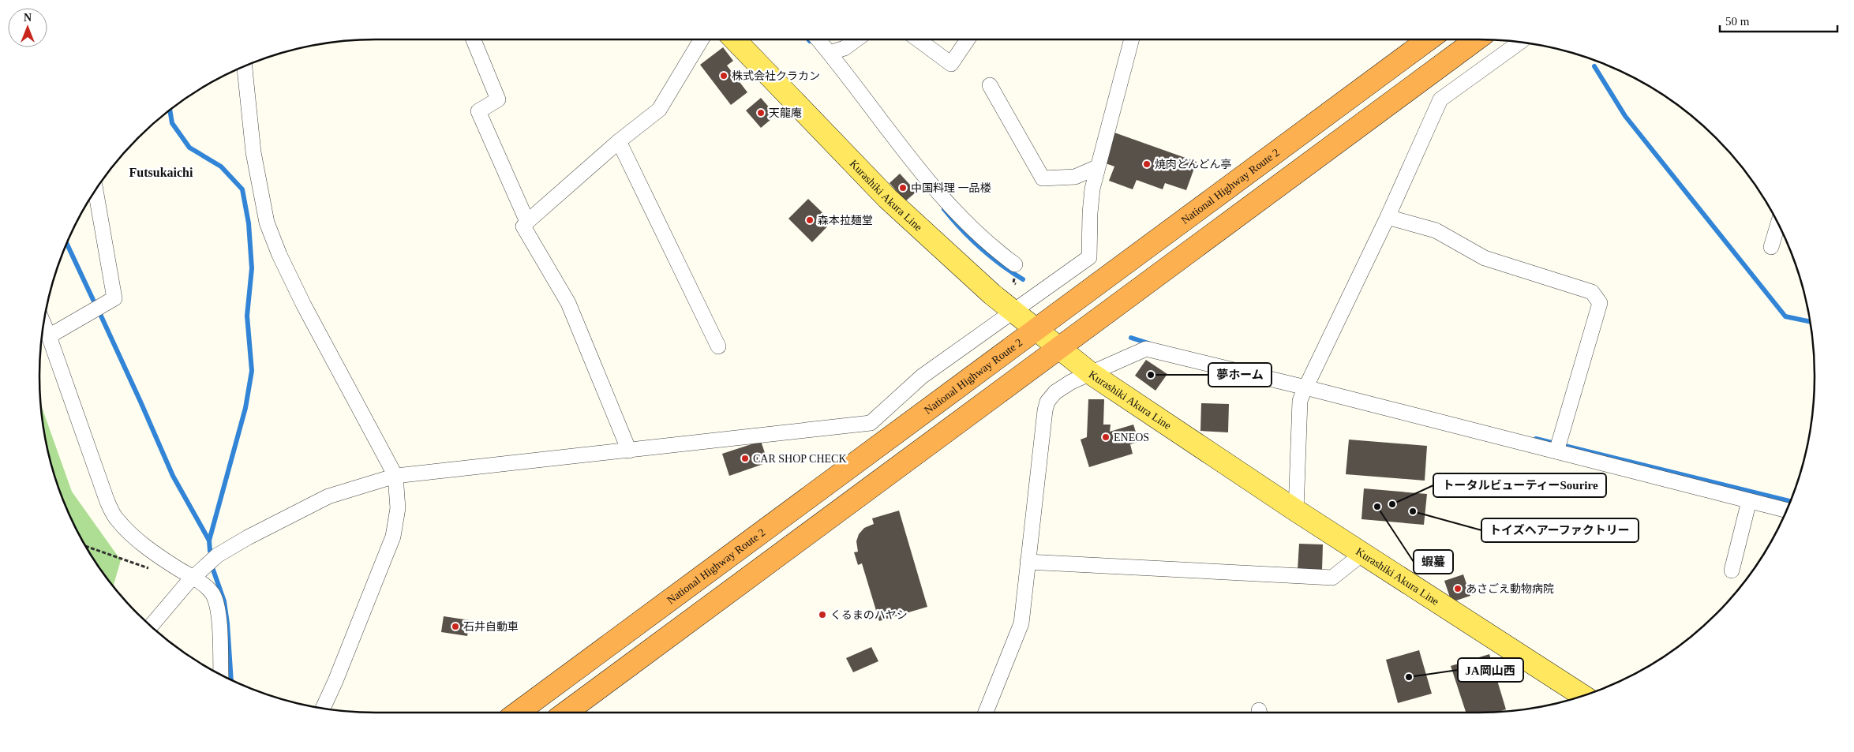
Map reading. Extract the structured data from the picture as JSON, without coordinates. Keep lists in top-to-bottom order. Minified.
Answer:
{"streets":{"highway":["National Highway Route 2"],"main road":["Kurashiki Akura Line"]},"crossings":[["National Highway Route 2","Kurashiki Akura Line"]],"districts":["Futsukaichi"],"places":["株式会社クラカン","天龍庵","焼肉どんどん亭","中国料理 一品楼","森本拉麺堂","夢ホーム","ENEOS","CAR SHOP CHECK","トータルビューティーSourire","蝦蟇","トイズヘアーファクトリー","あさごえ動物病院","くるまのハヤシ","石井自動車","JA岡山西"],"scale_bar":"50 m","north":"top"}
